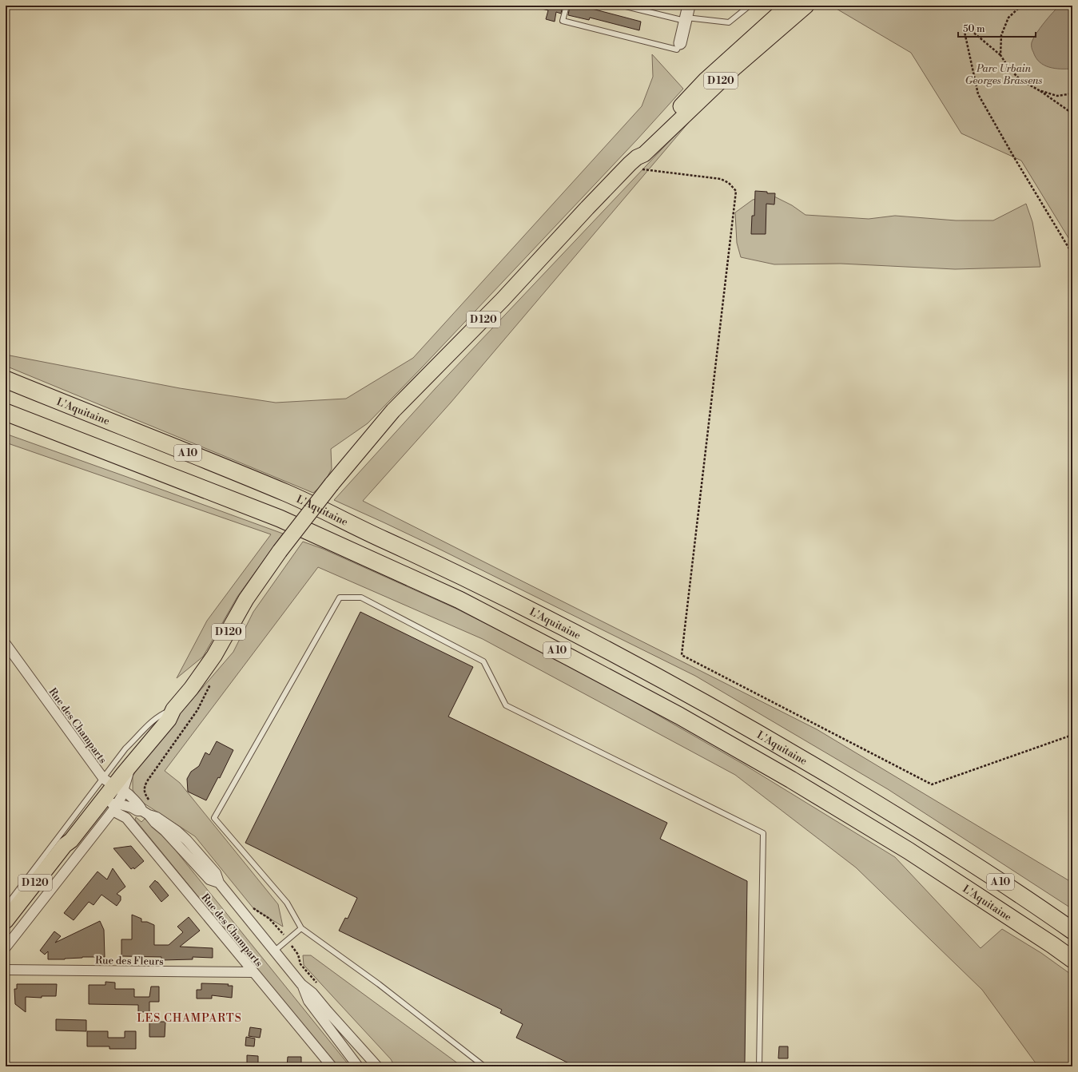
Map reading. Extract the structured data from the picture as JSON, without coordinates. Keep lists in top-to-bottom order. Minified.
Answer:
{"streets":{"highway":["L'Aquitaine","A 10"],"main road":["D 120"],"street":["Rue des Champarts","Rue des Fleurs"]},"crossings":[["D 120","Rue des Champarts"],["Rue des Champarts","Rue des Fleurs"]],"districts":["LES CHAMPARTS"],"parks":["Parc Urbain Georges Brassens"],"scale_bar":"50 m"}
